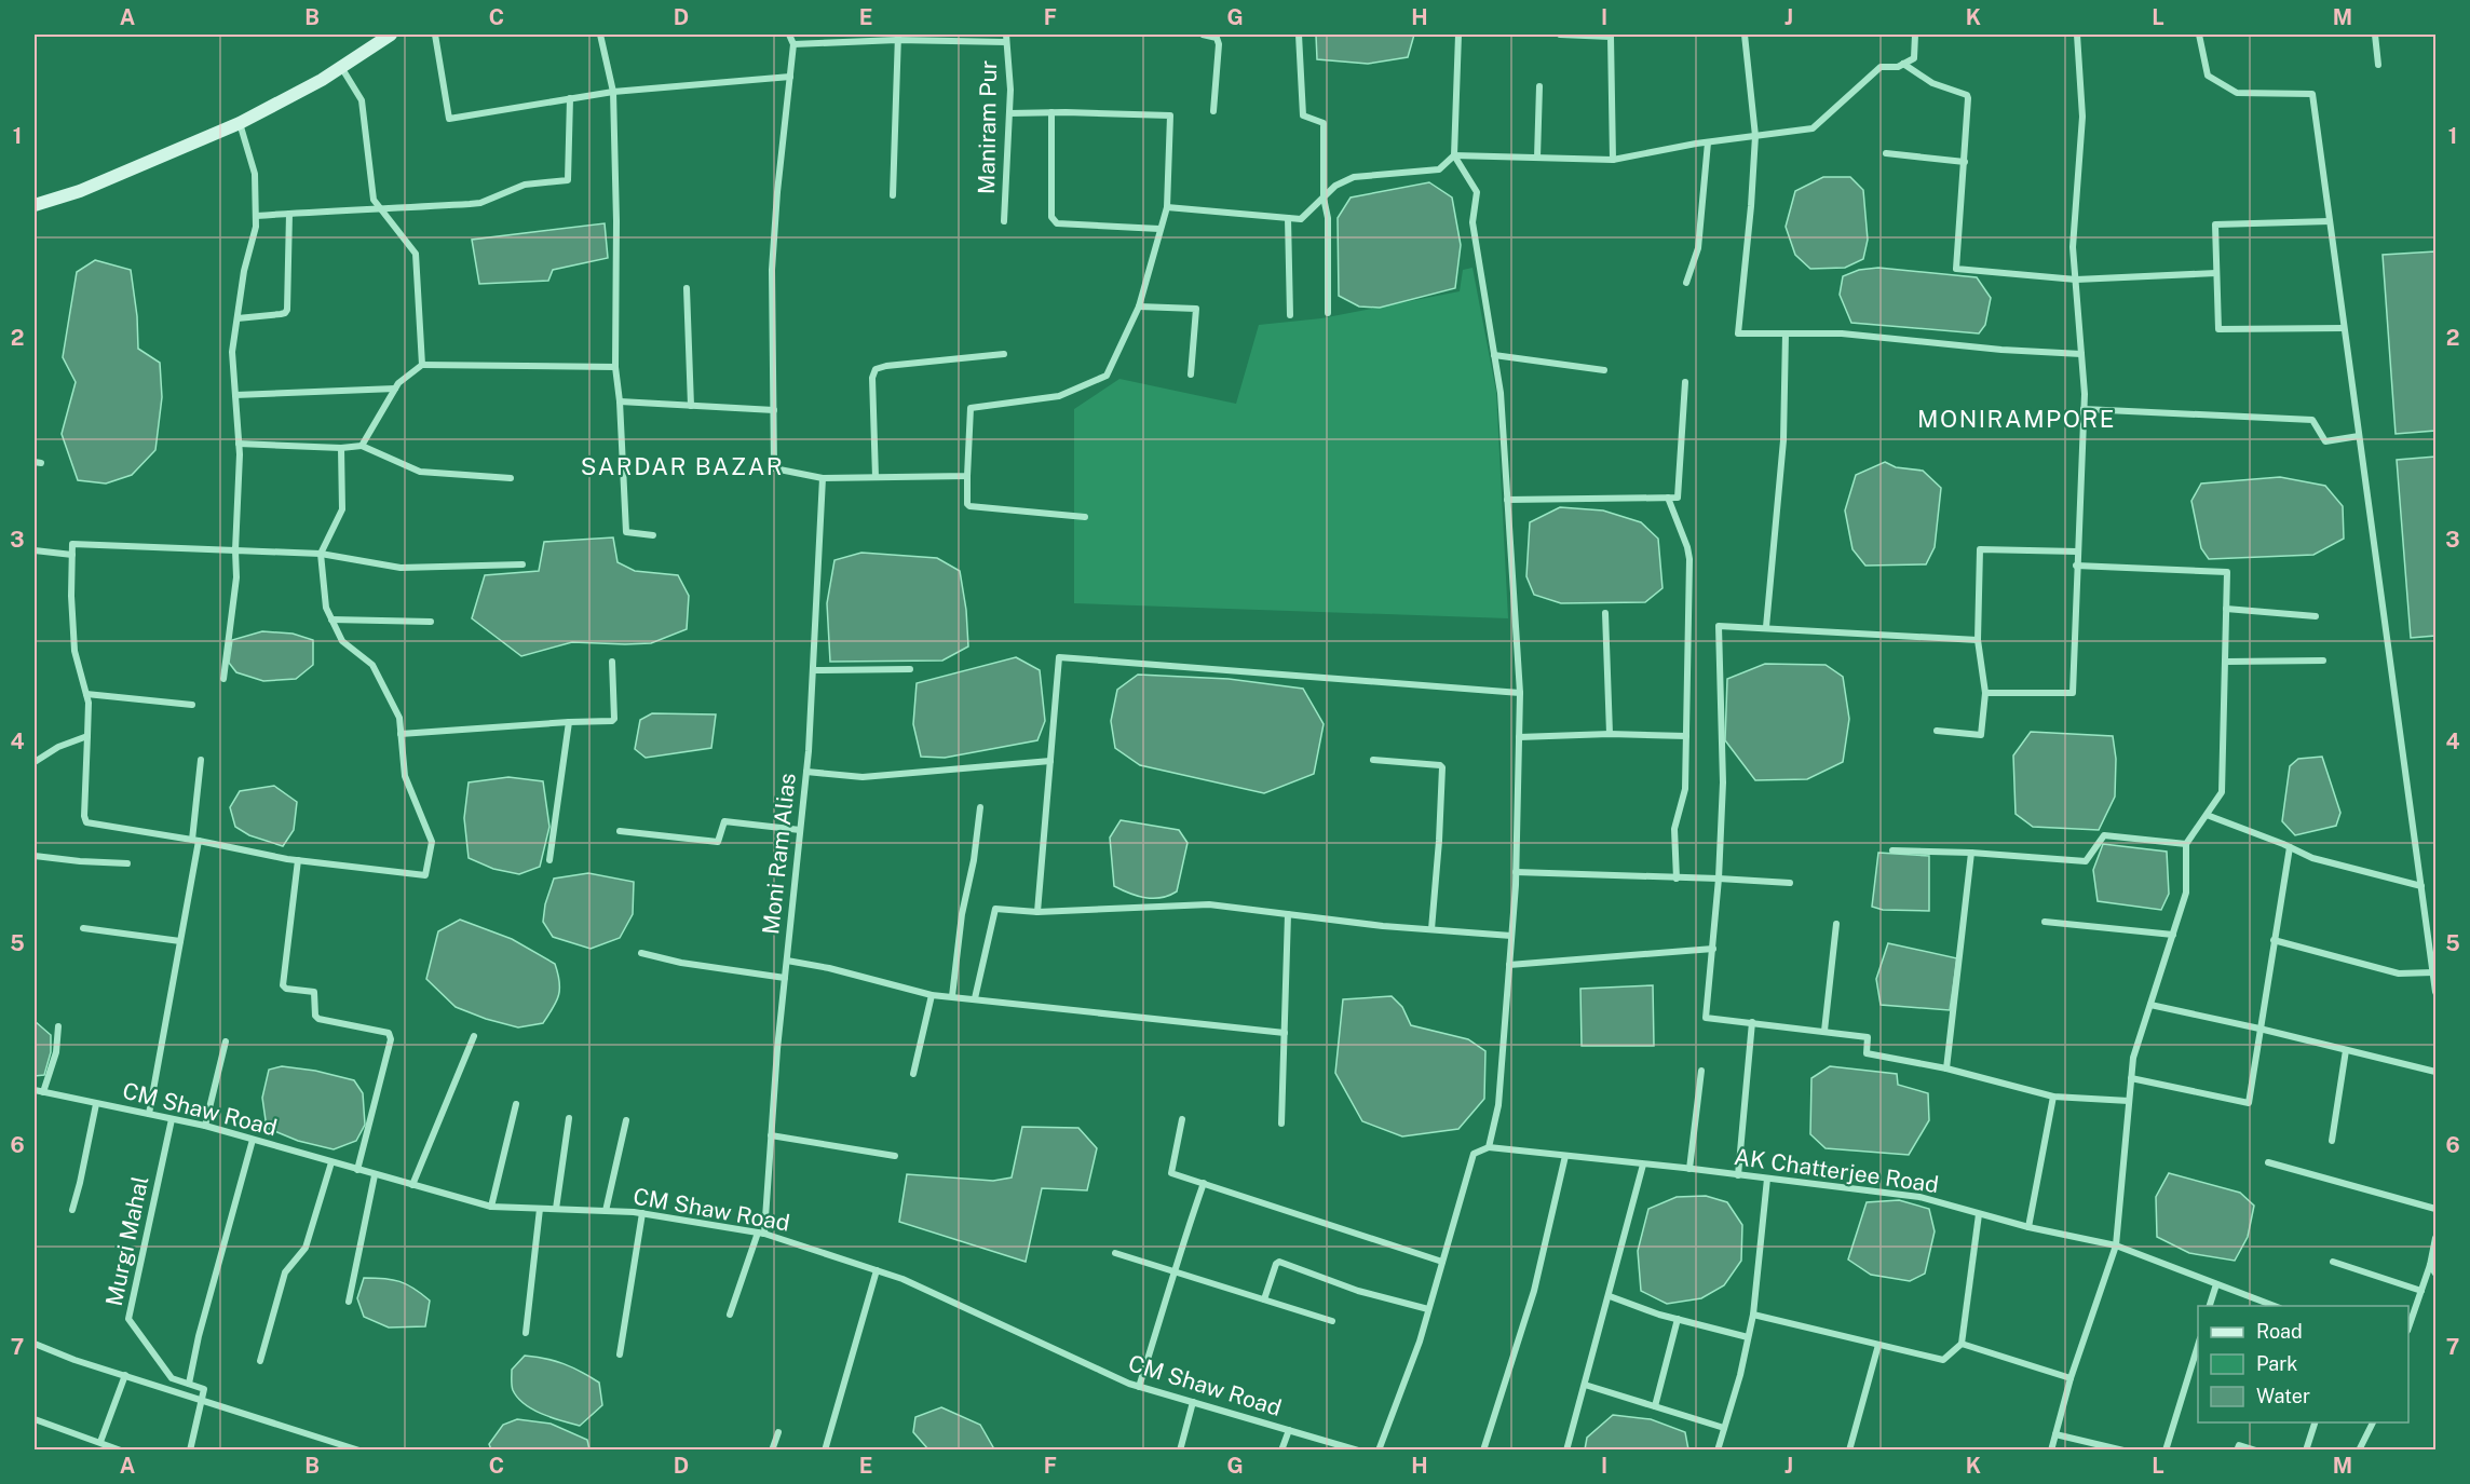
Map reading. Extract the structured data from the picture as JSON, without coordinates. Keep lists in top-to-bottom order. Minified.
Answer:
{"streets":{"street":["Maniram Pur","Moni Ram Alias","CM Shaw Road","AK Chatterjee Road","Murgi Mahal"]},"crossings":[["Moni Ram Alias","CM Shaw Road"],["CM Shaw Road","Murgi Mahal"]],"districts":["MONIRAMPORE","SARDAR BAZAR"],"legend":["Road","Park","Water"],"grid":{"columns":["A","B","C","D","E","F","G","H","I","J","K","L","M"],"rows":["1","2","3","4","5","6","7"]}}
